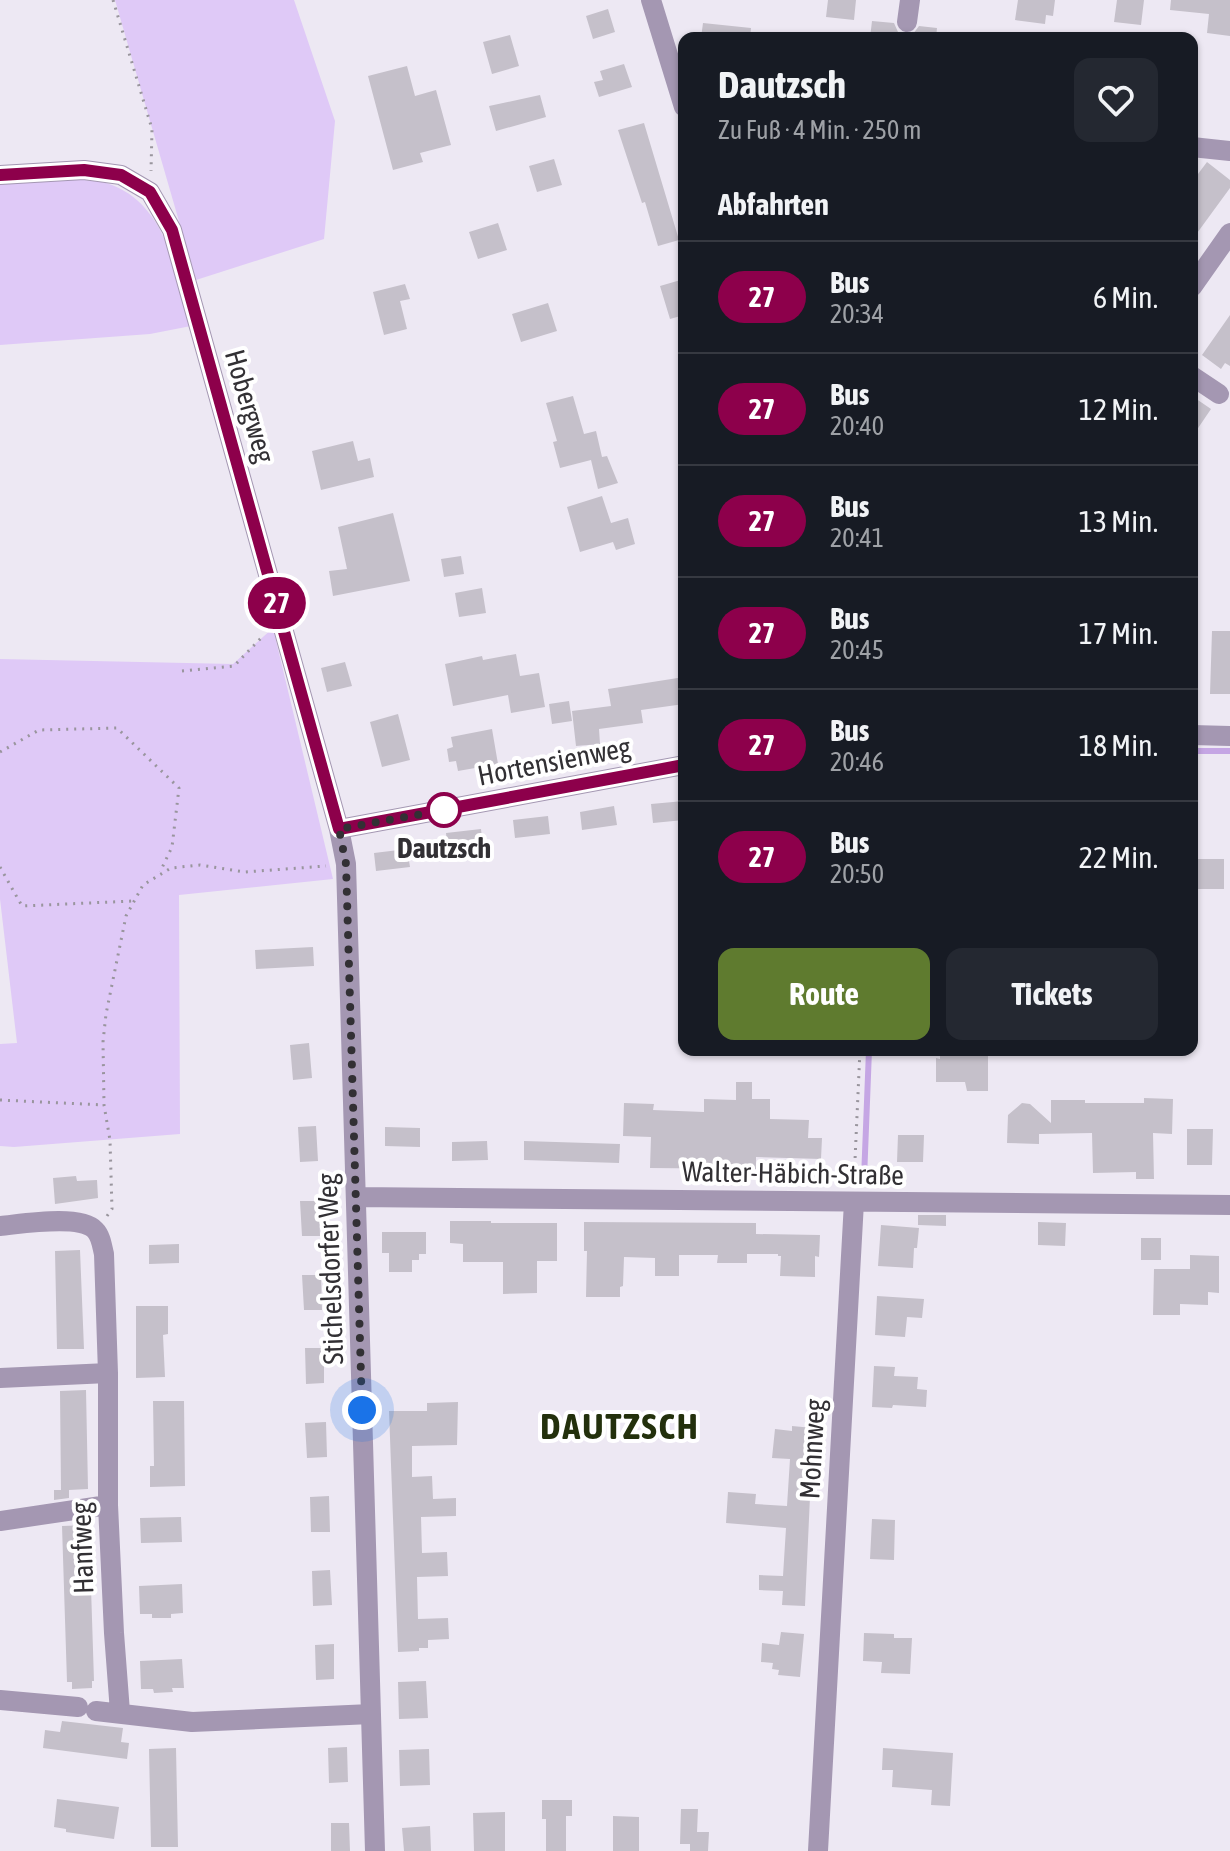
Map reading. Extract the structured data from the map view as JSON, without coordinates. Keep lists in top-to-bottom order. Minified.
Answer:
{"streets":{"street":["Hobergweg","Hortensienweg","Walter-Häbich-Straße","Stichelsdorfer Weg","Mohnweg","Hanfweg"]},"crossings":[["Hobergweg","Hortensienweg"],["Hobergweg","Stichelsdorfer Weg"],["Hortensienweg","Stichelsdorfer Weg"],["Walter-Häbich-Straße","Stichelsdorfer Weg"],["Walter-Häbich-Straße","Mohnweg"]],"districts":["DAUTZSCH"],"places":["Dautzsch"],"lines":["bus line 27"],"page":{"on_map":"27","heading":[["Dautzsch","Zu Fuß · 4 Min. · 250 m"],"Abfahrten"],"list":[{"mark":"27","name":"Bus","note":"20:34","value":"6 Min."},{"mark":"27","name":"Bus","note":"20:40","value":"12 Min."},{"mark":"27","name":"Bus","note":"20:41","value":"13 Min."},{"mark":"27","name":"Bus","note":"20:45","value":"17 Min."},{"mark":"27","name":"Bus","note":"20:46","value":"18 Min."},{"mark":"27","name":"Bus","note":"20:50","value":"22 Min."}],"buttons":["Route","Tickets"]}}
